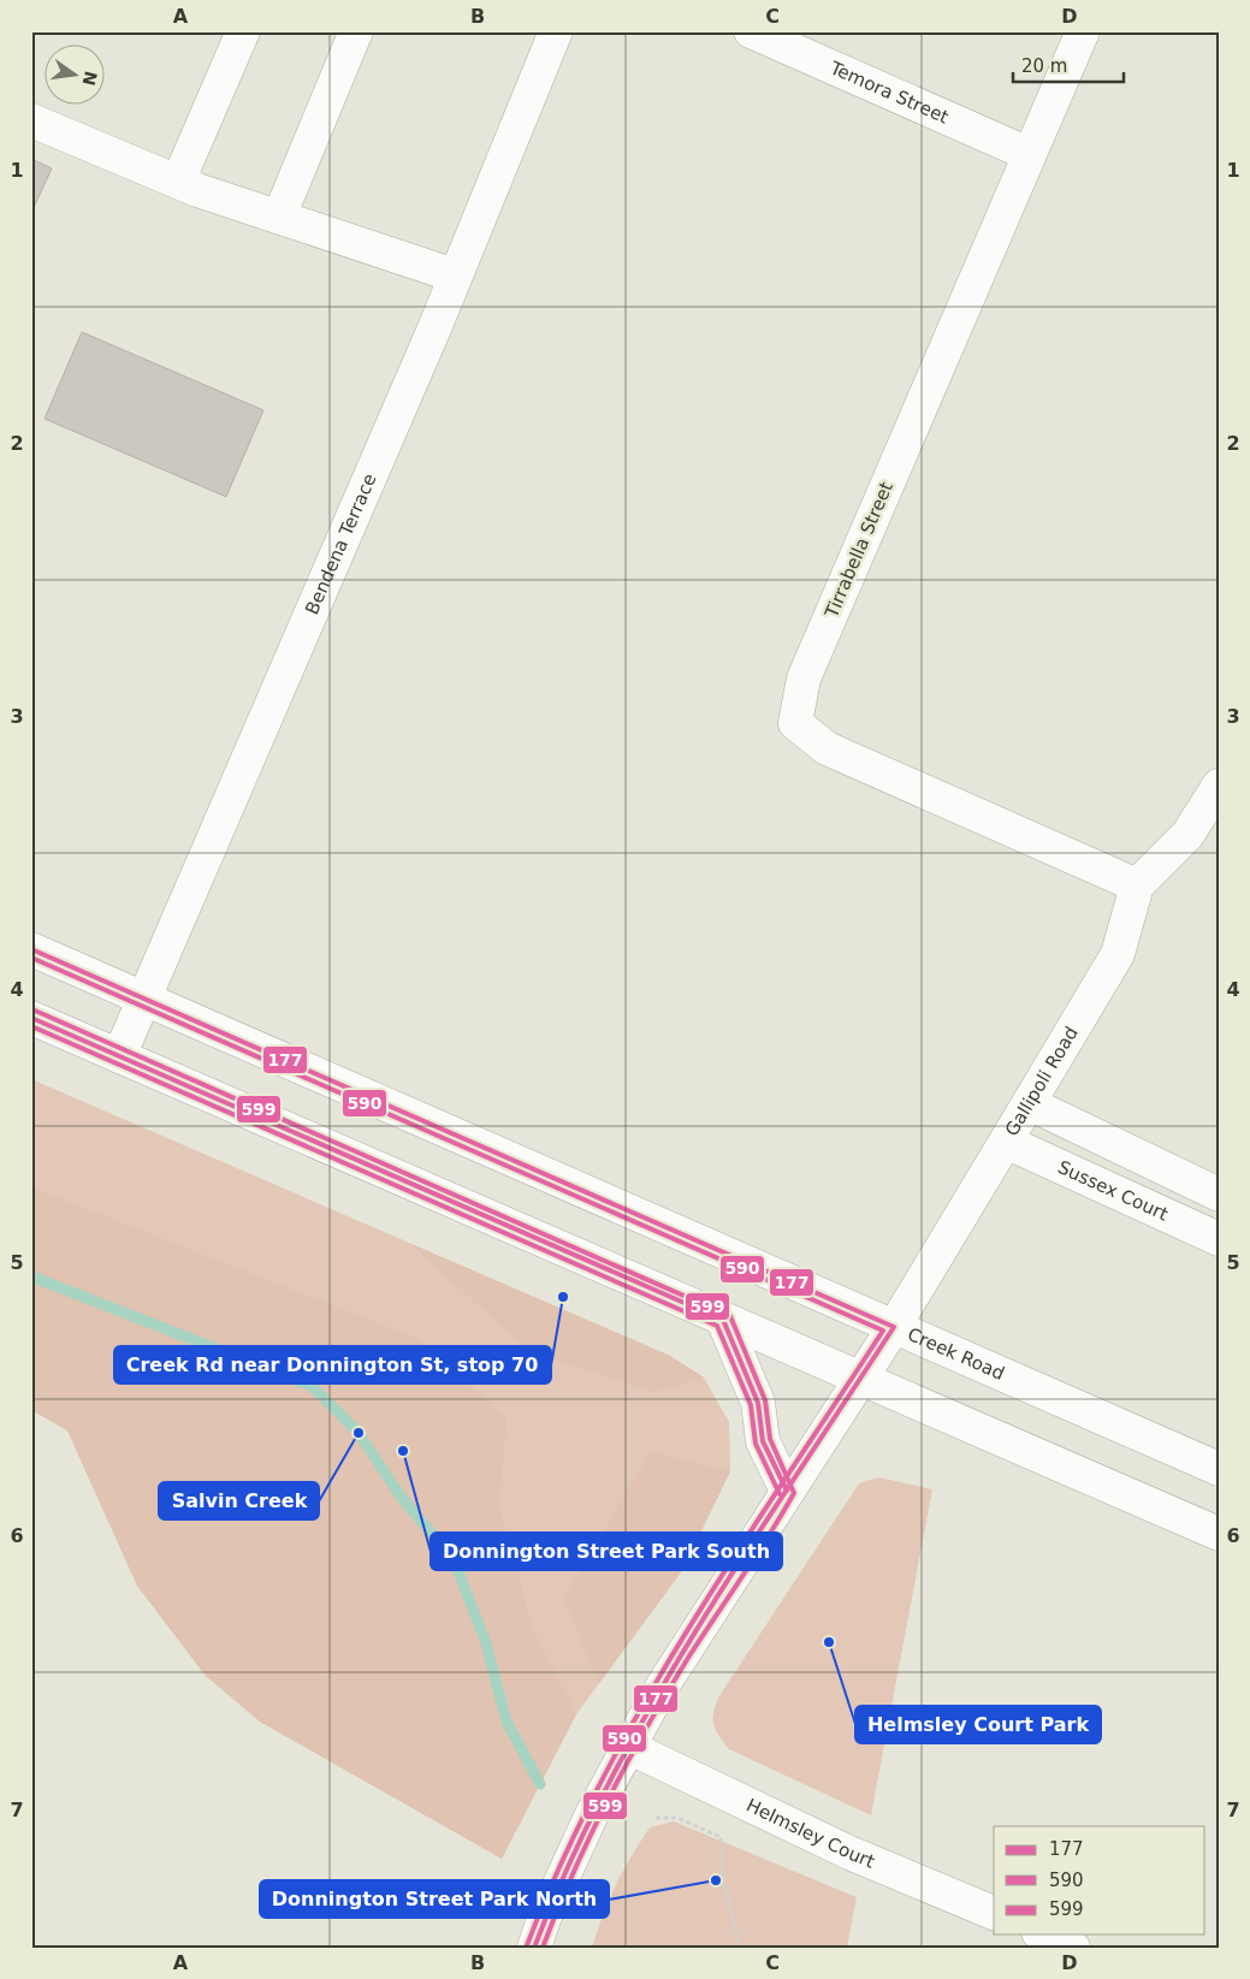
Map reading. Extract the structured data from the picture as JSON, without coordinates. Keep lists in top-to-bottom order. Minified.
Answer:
{"streets":{"street":["Temora Street","Bendena Terrace","Tirrabella Street","Gallipoli Road","Sussex Court","Creek Road","Helmsley Court"]},"crossings":[["Temora Street","Tirrabella Street"],["Bendena Terrace","Creek Road"],["Tirrabella Street","Gallipoli Road"],["Gallipoli Road","Sussex Court"],["Gallipoli Road","Creek Road"],["Gallipoli Road","Helmsley Court"]],"places":["Creek Rd near Donnington St, stop 70","Salvin Creek","Donnington Street Park South","Helmsley Court Park","Donnington Street Park North"],"lines":["transit line 177","transit line 590","transit line 599"],"legend":["177","590","599"],"scale_bar":"20 m","north":"right","grid":{"columns":["A","B","C","D"],"rows":["1","2","3","4","5","6","7"]}}
